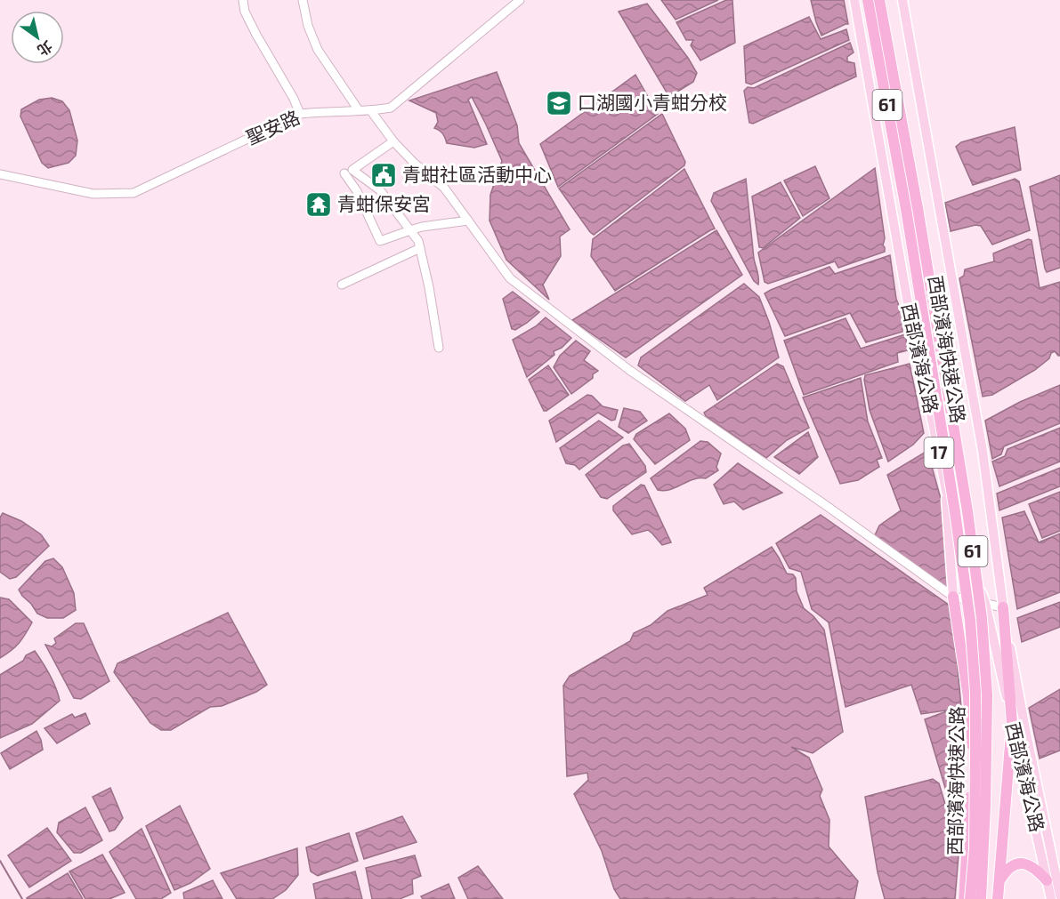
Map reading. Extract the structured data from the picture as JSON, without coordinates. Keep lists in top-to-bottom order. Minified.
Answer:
{"streets":{"highway":["61","西部濱海快速公路"],"main road":["西部濱海公路","17"],"street":["聖安路"]},"places":{"school or university":["口湖國小青蚶分校"],"public building":["青蚶社區活動中心"],"temple":["青蚶保安宮"]},"north":"bottom right"}
